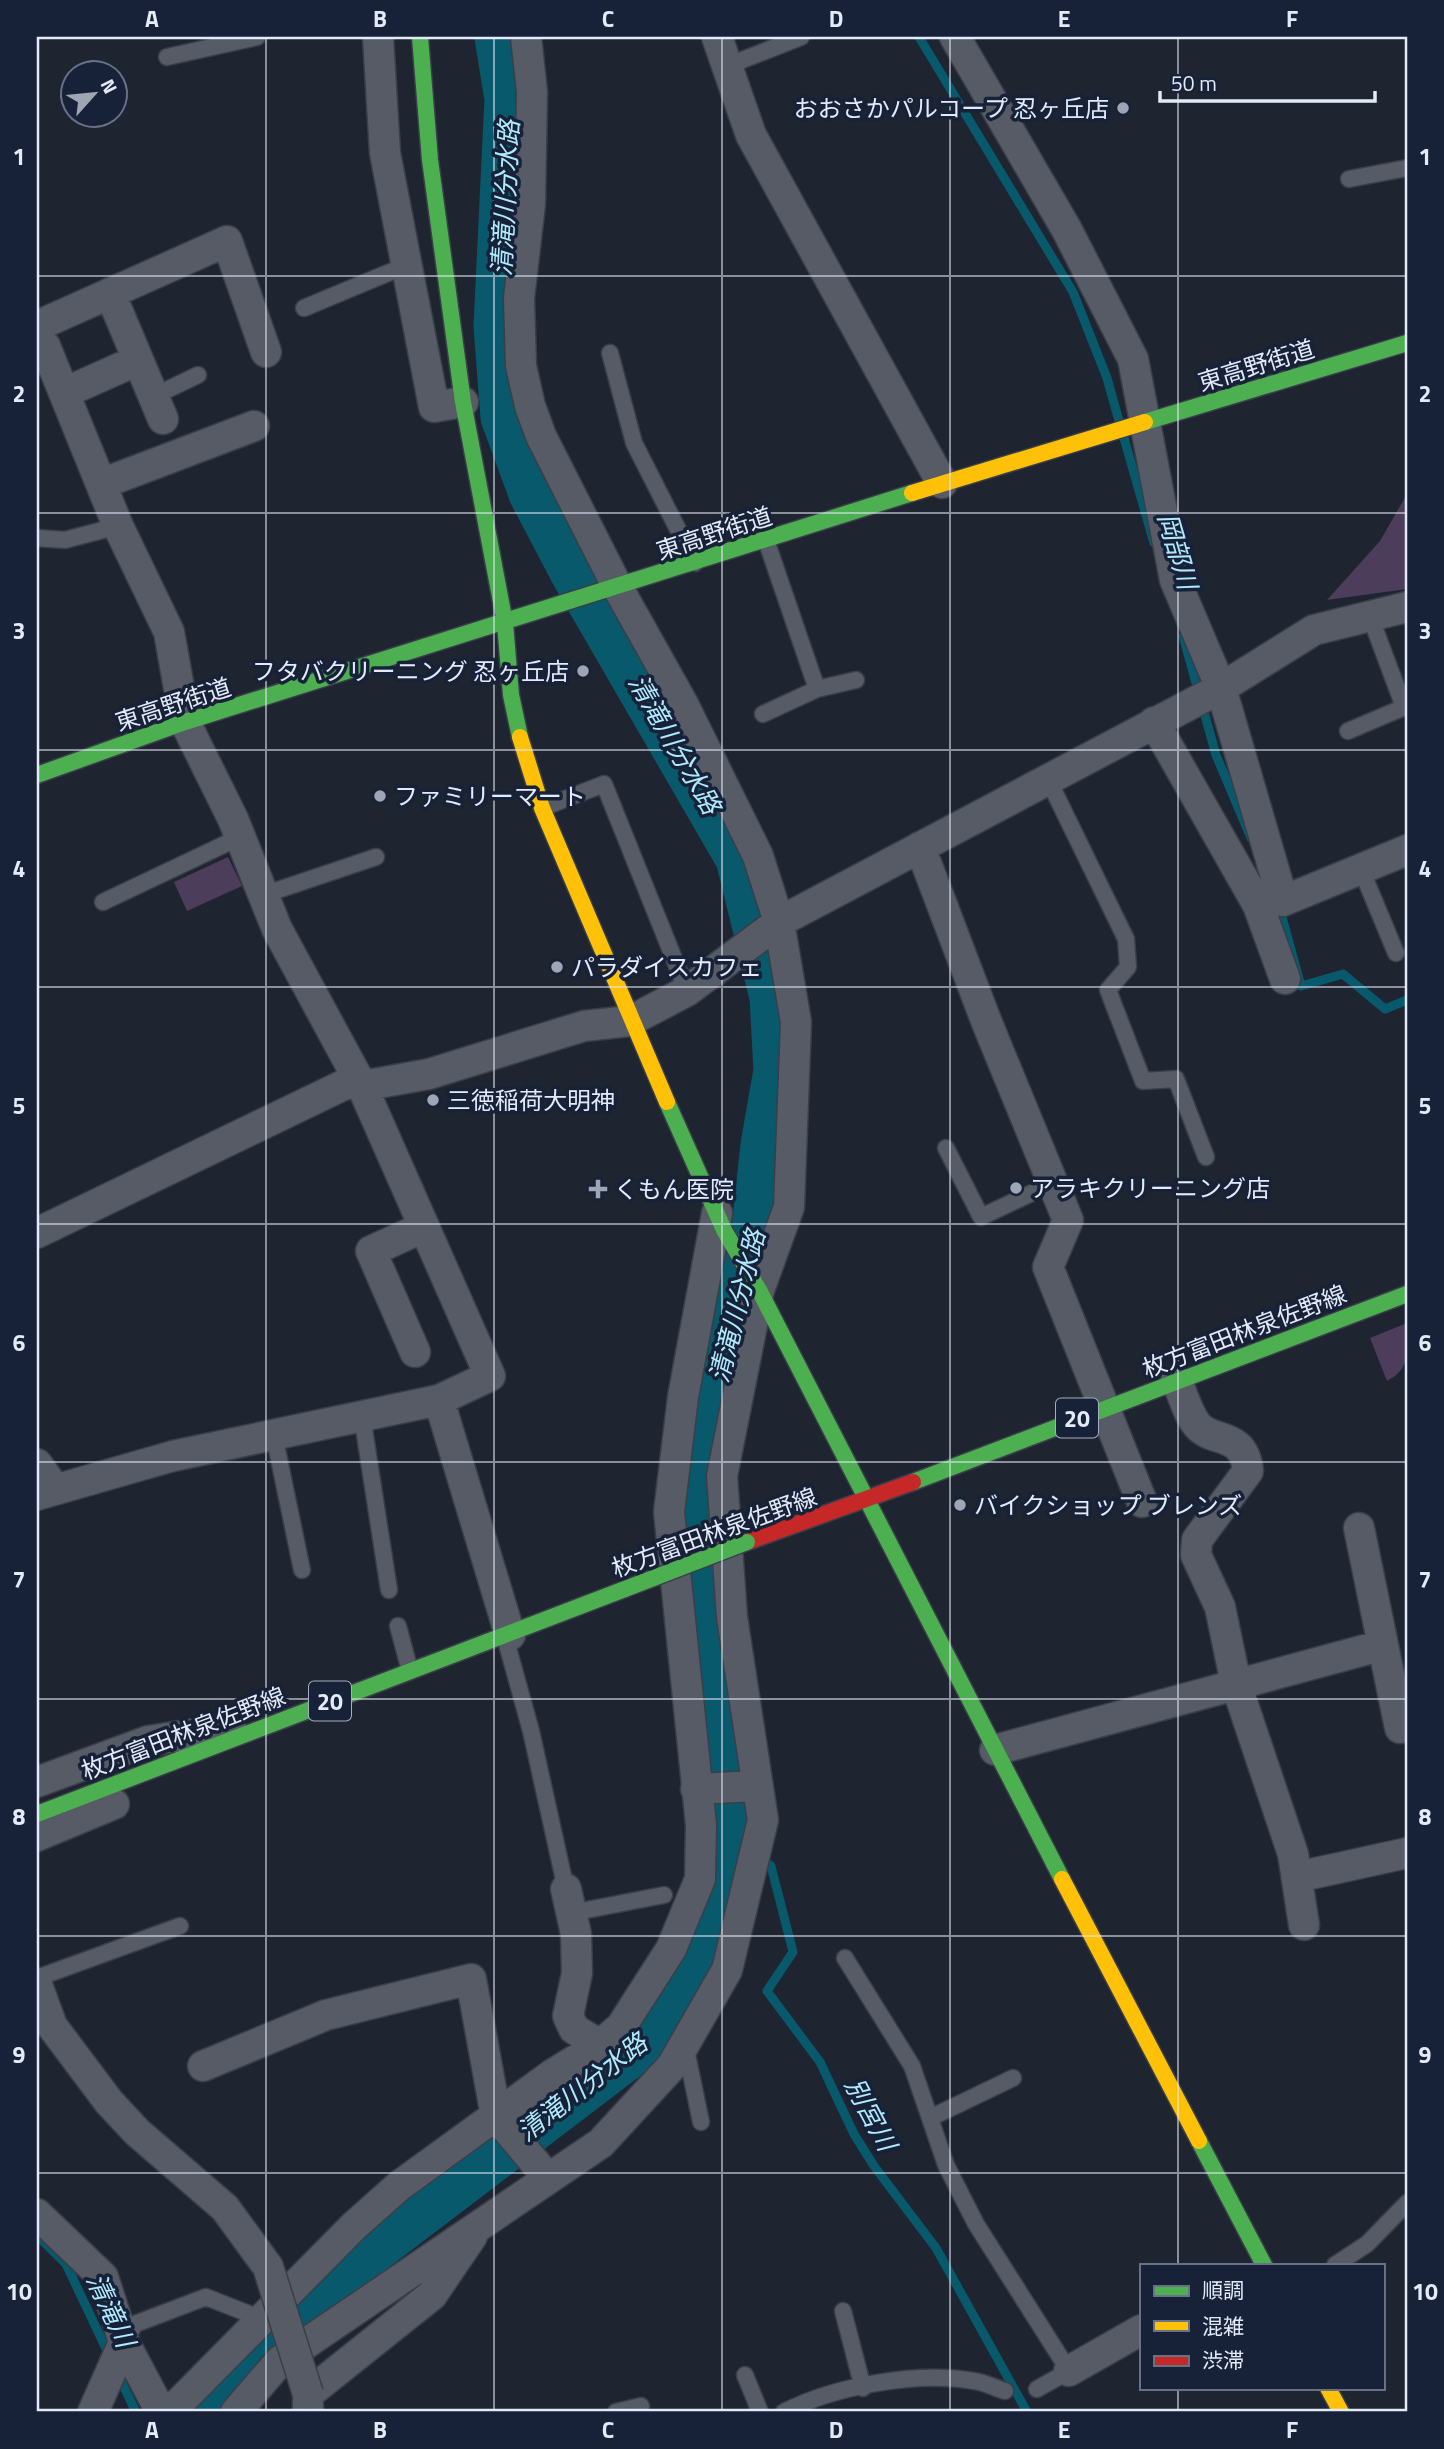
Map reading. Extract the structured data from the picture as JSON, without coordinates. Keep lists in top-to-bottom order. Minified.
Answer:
{"streets":{"street":["東高野街道","枚方富田林泉佐野線","20"]},"water":["清滝川分水路","岡部川","別宮川","清滝川"],"places":{"other":["おおさかパルコープ 忍ヶ丘店","フタバクリーニング 忍ヶ丘店","ファミリーマート","パラダイスカフェ","三徳稲荷大明神","アラキクリーニング店","バイクショップ ブレンズ"],"health":["くもん医院"]},"legend":["順調","混雑","渋滞"],"scale_bar":"50 m","north":"top right","grid":{"columns":["A","B","C","D","E","F"],"rows":["1","2","3","4","5","6","7","8","9","10"]}}
